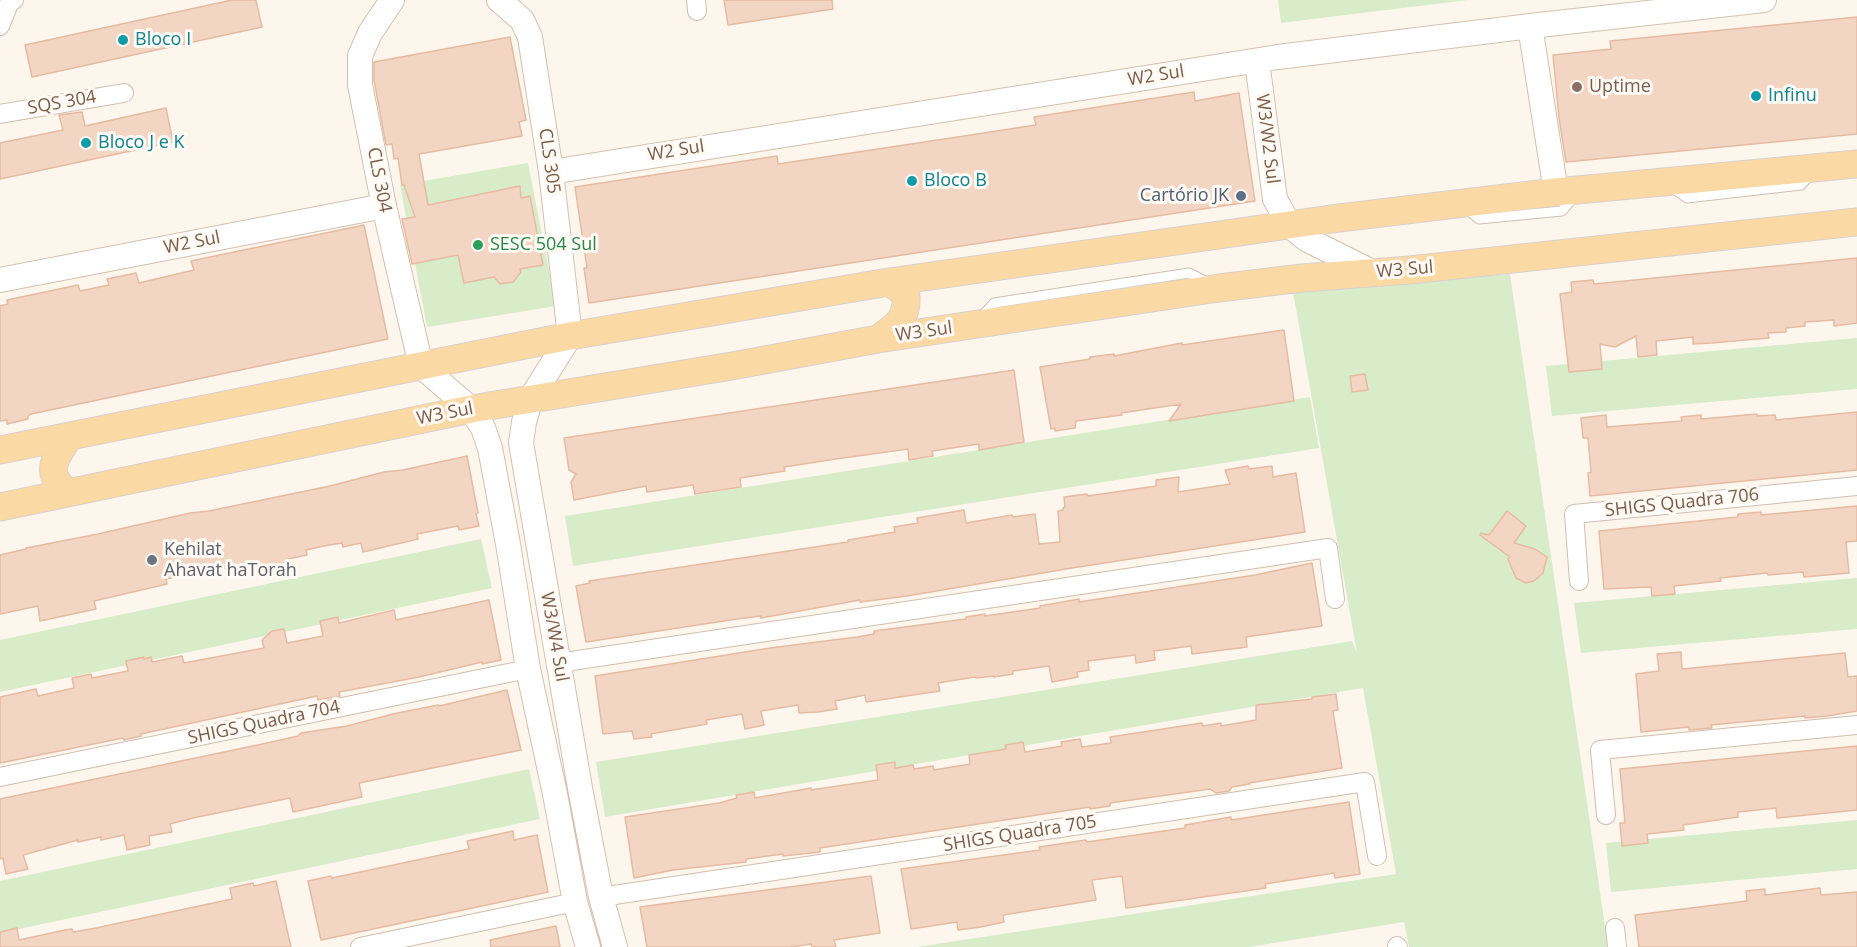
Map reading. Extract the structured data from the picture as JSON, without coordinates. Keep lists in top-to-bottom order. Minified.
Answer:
{"streets":{"main road":["W3 Sul"],"street":["W2 Sul","SQS 304","W3/W2 Sul","CLS 305","CLS 304","SHIGS Quadra 706","W3/W4 Sul","SHIGS Quadra 704","SHIGS Quadra 705"]},"crossings":[["W2 Sul","W3/W2 Sul"],["W2 Sul","CLS 305"],["W2 Sul","CLS 304"],["W3/W2 Sul","W3 Sul"],["CLS 305","W3/W4 Sul"],["CLS 304","W3/W4 Sul"],["W3 Sul","W3/W4 Sul"],["W3/W4 Sul","SHIGS Quadra 704"],["W3/W4 Sul","SHIGS Quadra 705"]],"places":["Bloco I","Uptime","Infinu","Bloco J e K","Bloco B","Cartório JK","SESC 504 Sul","Kehilat Ahavat haTorah"]}
